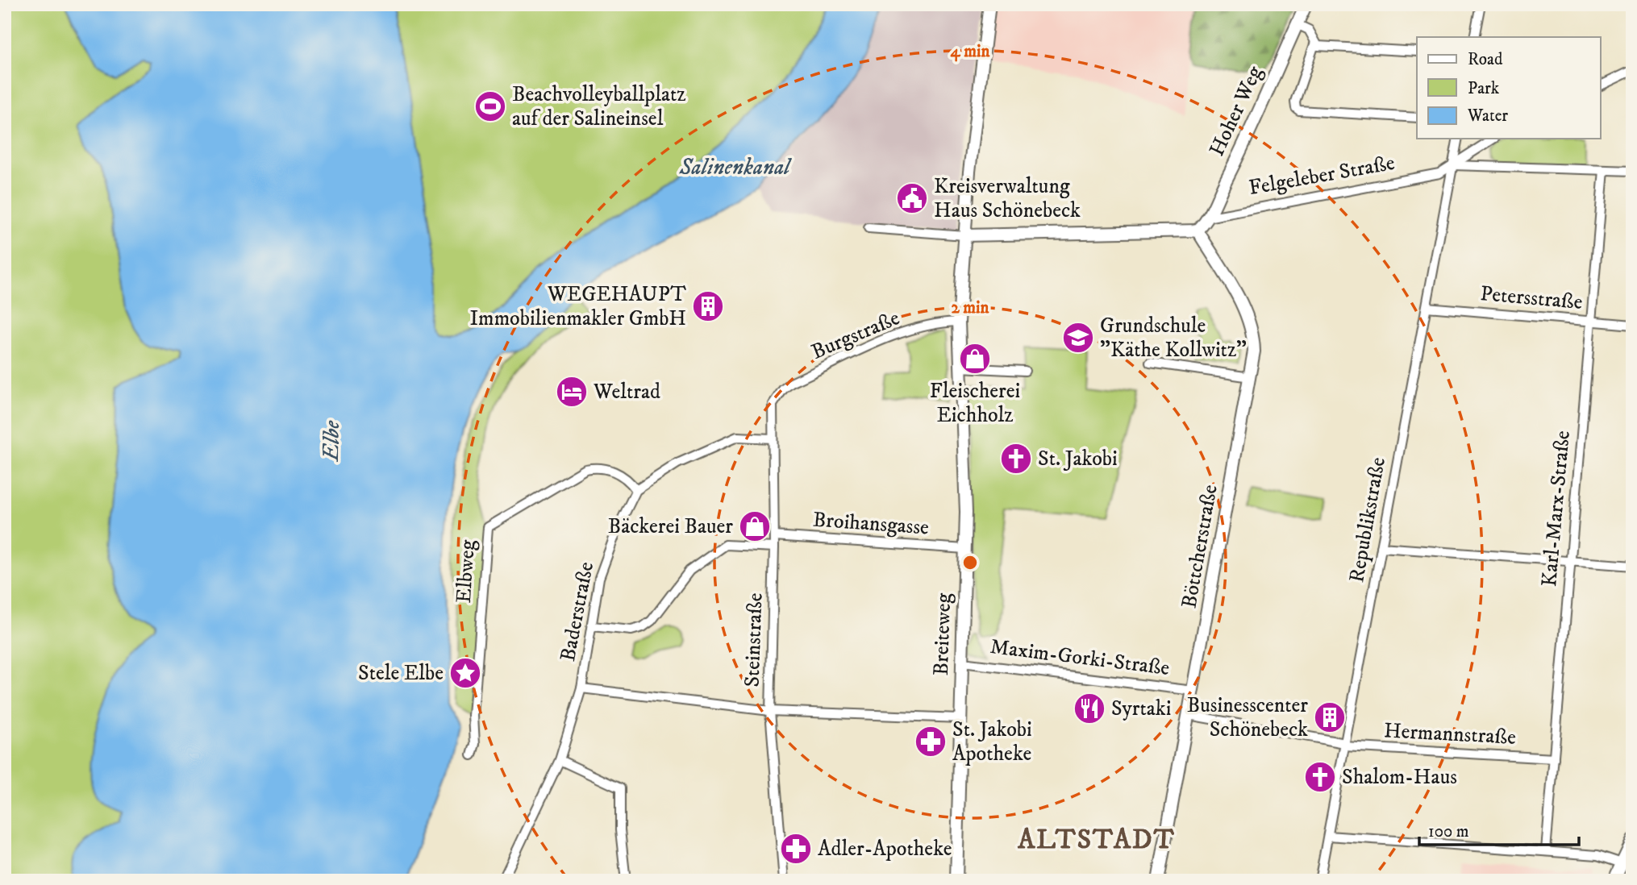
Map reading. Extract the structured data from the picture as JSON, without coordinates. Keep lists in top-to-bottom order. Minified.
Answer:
{"streets":{"street":["Hoher Weg","Felgeleber Straße","Petersstraße","Burgstraße","Karl-Marx-Straße","Republikstraße","Broihansgasse","Böttcherstraße","Elbweg","Baderstraße","Breiteweg","Steinstraße","Maxim-Gorki-Straße","Hermannstraße"]},"crossings":[["Hoher Weg","Felgeleber Straße"],["Hoher Weg","Böttcherstraße"],["Felgeleber Straße","Republikstraße"],["Petersstraße","Karl-Marx-Straße"],["Petersstraße","Republikstraße"],["Burgstraße","Breiteweg"],["Burgstraße","Steinstraße"],["Karl-Marx-Straße","Hermannstraße"],["Republikstraße","Hermannstraße"],["Broihansgasse","Breiteweg"],["Broihansgasse","Steinstraße"],["Böttcherstraße","Maxim-Gorki-Straße"],["Böttcherstraße","Hermannstraße"],["Elbweg","Baderstraße"],["Breiteweg","Maxim-Gorki-Straße"]],"districts":["ALTSTADT"],"water":["Salinenkanal","Elbe"],"places":{"sports":["Beachvolleyballplatz auf der Salineinsel"],"public building":["Kreisverwaltung Haus Schönebeck"],"building":["WEGEHAUPT Immobilienmakler GmbH","Businesscenter Schönebeck"],"school or university":["Grundschule \"Käthe Kollwitz\""],"shop":["Fleischerei Eichholz","Bäckerei Bauer"],"hotel":["Weltrad"],"church":["St. Jakobi","Shalom-Haus"],"place":["Stele Elbe"],"restaurant":["Syrtaki"],"pharmacy":["St. Jakobi Apotheke","Adler-Apotheke"]},"legend":["Road","Park","Water"],"scale_bar":"100 m","rings":["4 min","2 min"]}
